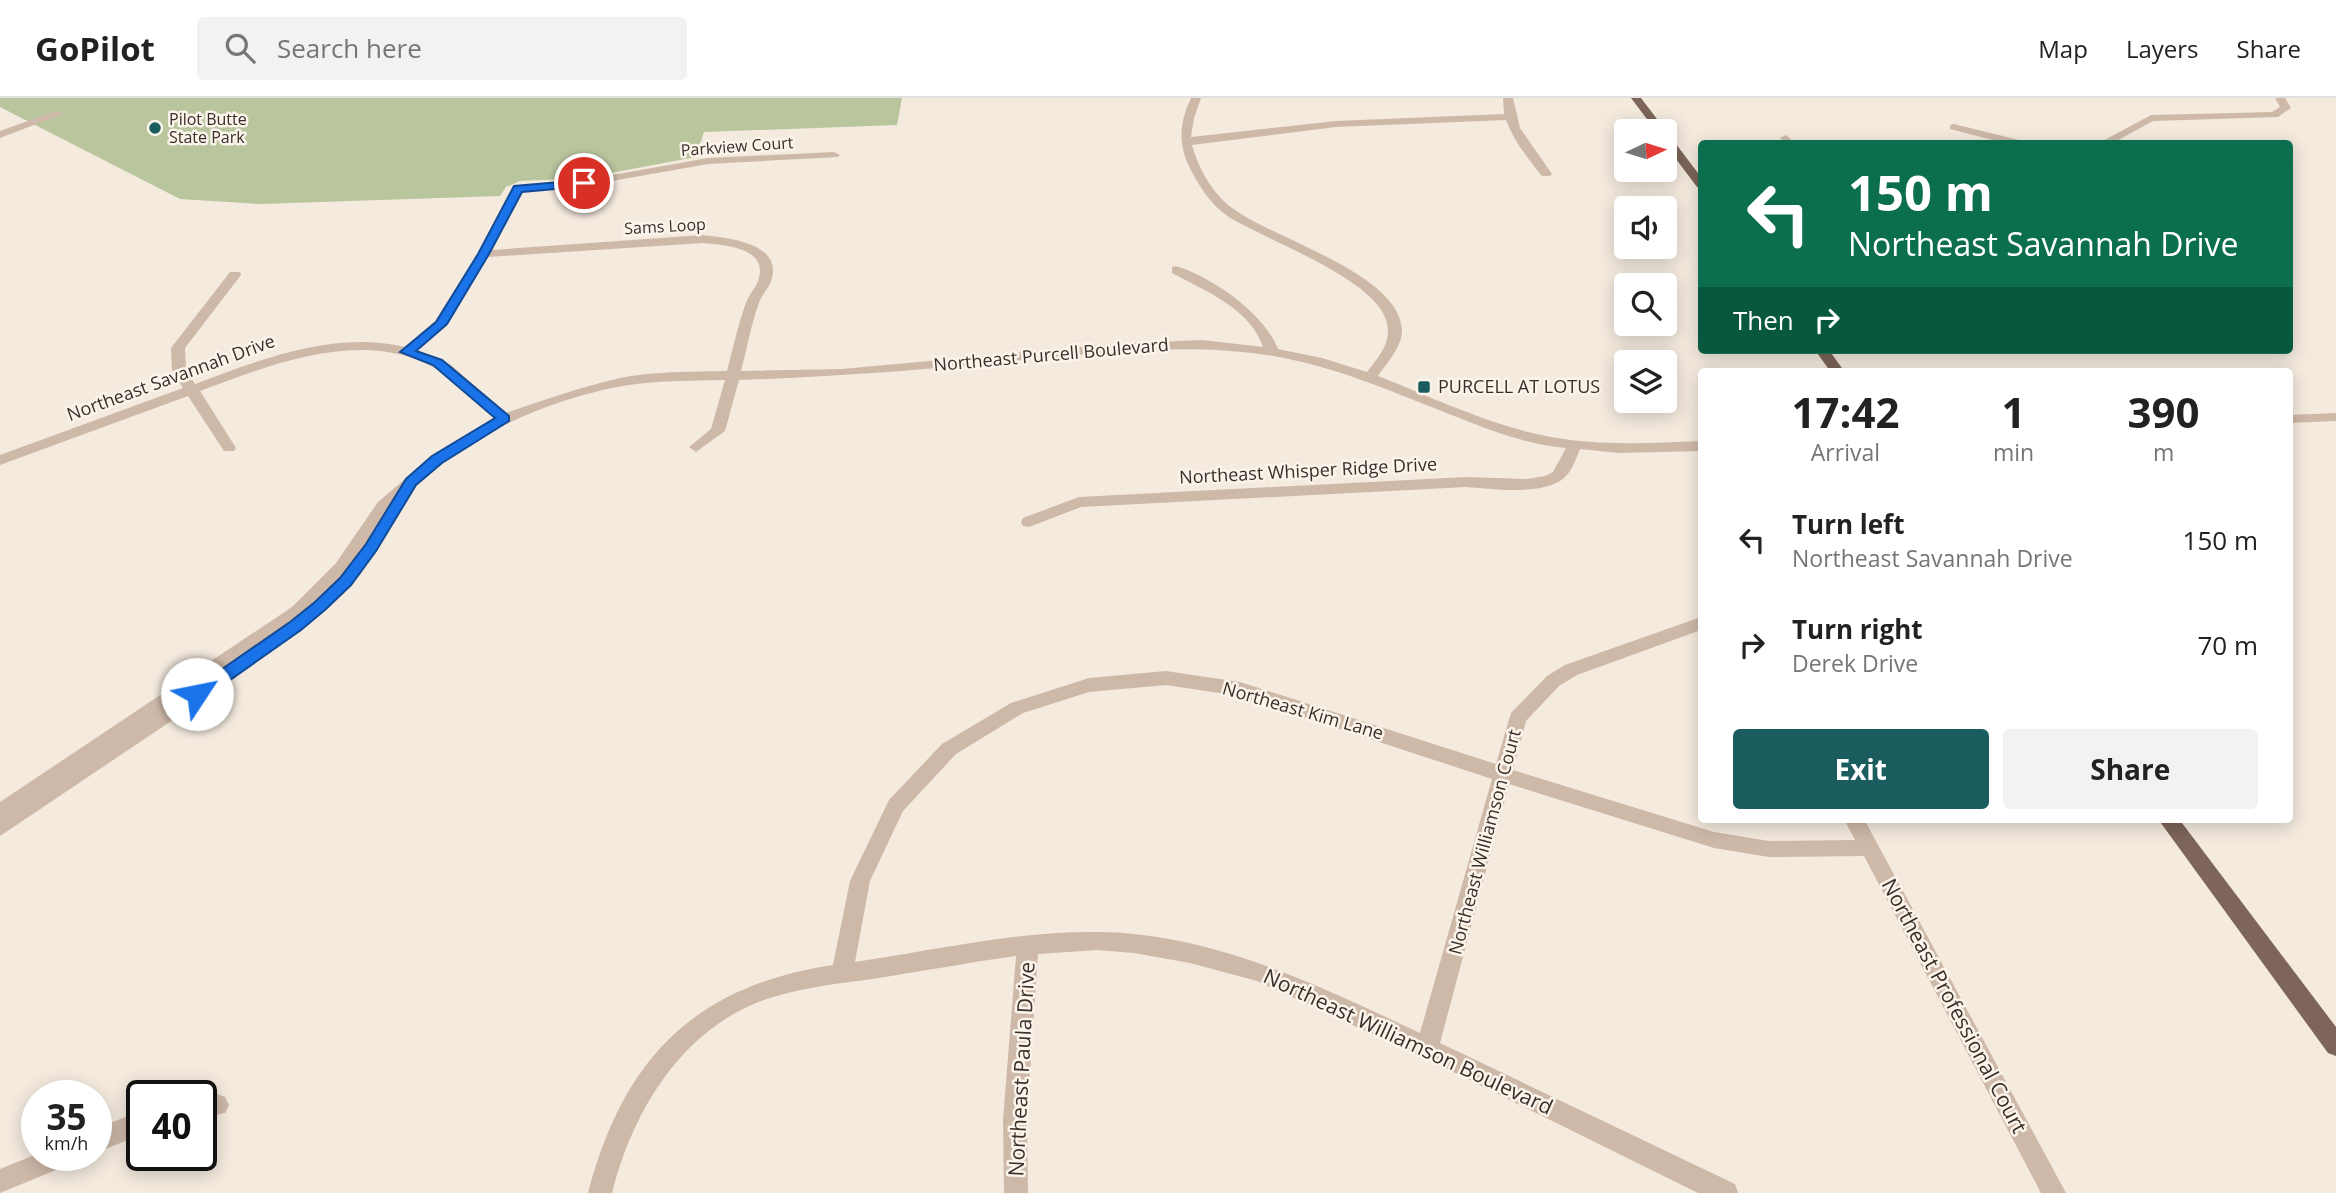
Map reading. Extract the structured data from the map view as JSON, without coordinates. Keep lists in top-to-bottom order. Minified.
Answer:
{"streets":{"street":["Parkview Court","Sams Loop","Northeast Purcell Boulevard","Northeast Savannah Drive","Northeast Whisper Ridge Drive","Northeast Kim Lane","Northeast Williamson Court","Northeast Professional Court","Northeast Williamson Boulevard","Northeast Paula Drive"]},"crossings":[["Parkview Court","Sams Loop"],["Sams Loop","Northeast Purcell Boulevard"],["Northeast Purcell Boulevard","Northeast Savannah Drive"],["Northeast Purcell Boulevard","Northeast Whisper Ridge Drive"],["Northeast Kim Lane","Northeast Williamson Court"],["Northeast Kim Lane","Northeast Professional Court"],["Northeast Kim Lane","Northeast Williamson Boulevard"],["Northeast Williamson Court","Northeast Williamson Boulevard"],["Northeast Williamson Boulevard","Northeast Paula Drive"]],"places":{"other":["Pilot Butte State Park"],"transit":["PURCELL AT LOTUS"]},"north":"right","page":{"header":"GoPilot","search":"Search here","nav":["Map","Layers","Share"],"turn":["150 m","Northeast Savannah Drive"],"then":"Then","eta":["17:42","Arrival","1","min","390","m"],"list":[{"name":"Turn left","note":"Northeast Savannah Drive","value":"150 m"},{"name":"Turn right","note":"Derek Drive","value":"70 m"}],"buttons":["Exit","Share"],"speed":"35 km/h","limit":"40"}}
